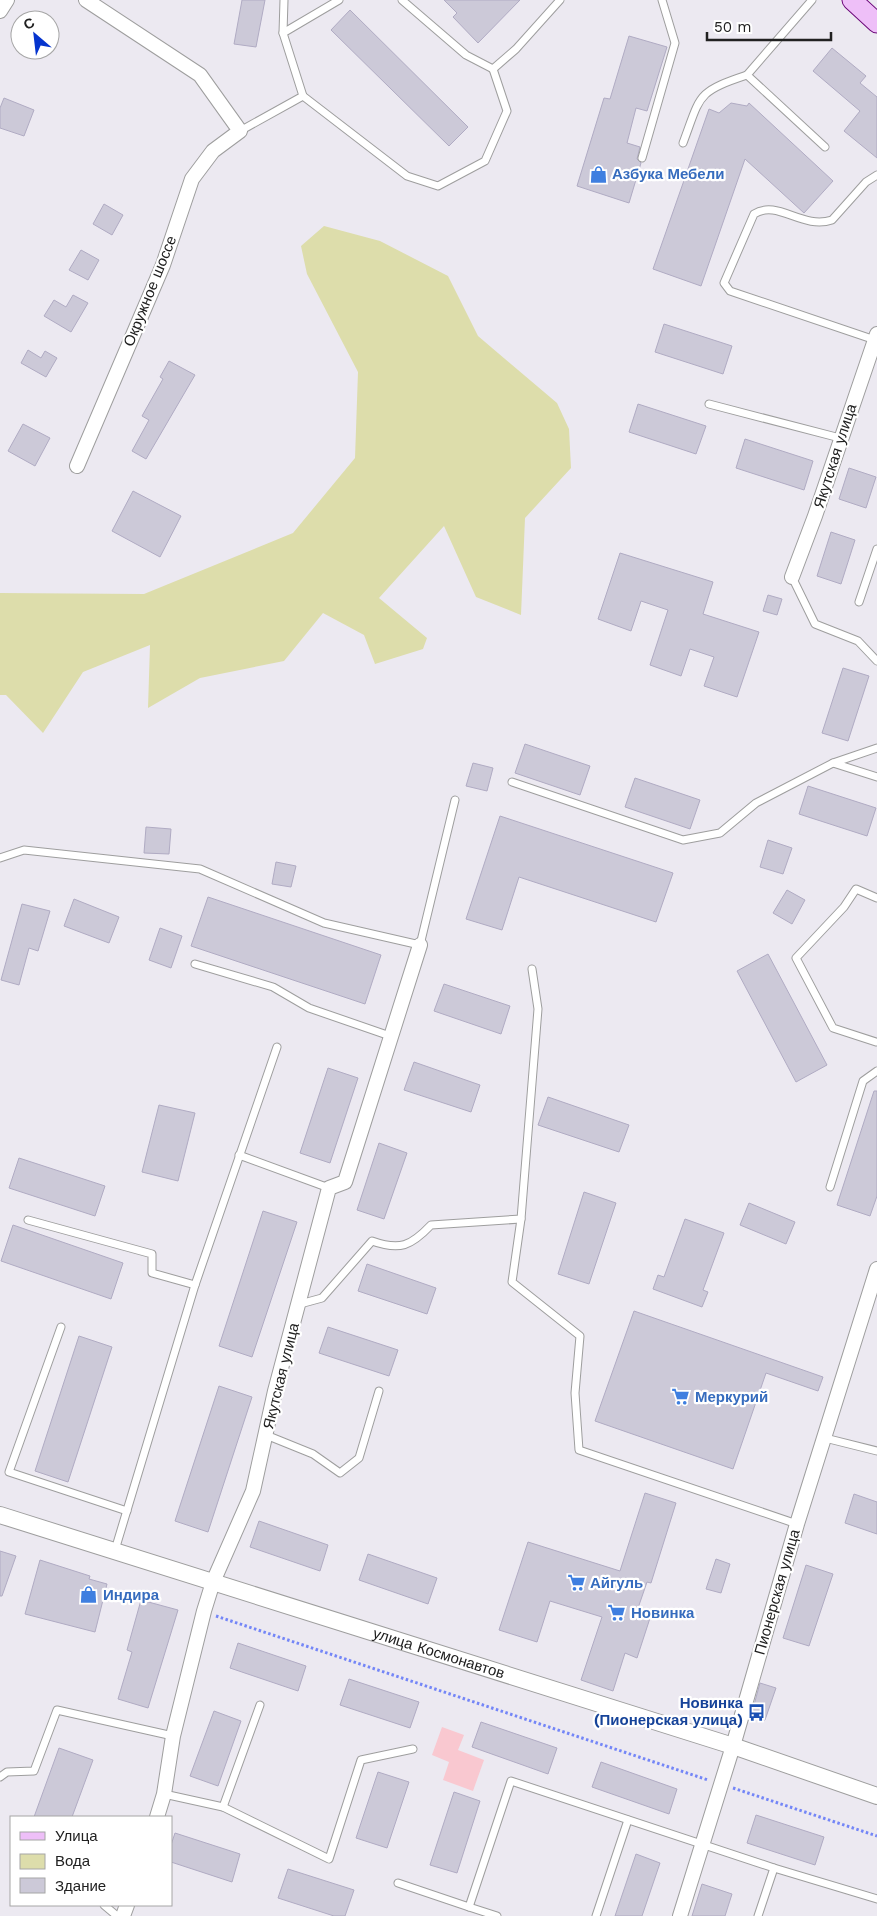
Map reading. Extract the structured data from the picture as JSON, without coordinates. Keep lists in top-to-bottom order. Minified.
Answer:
{"streets":{"street":["Окружное шоссе","Якутская улица","Пионерская улица","улица Космонавтов"]},"crossings":[["Якутская улица","улица Космонавтов"],["Пионерская улица","улица Космонавтов"]],"places":{"shop":["Азбука Мебели","Индира"],"supermarket":["Меркурий","Айгуль","Новинка"],"bus stop":["Новинка (Пионерская улица)"]},"legend":["Улица","Вода","Здание"],"scale_bar":"50 m","north":"top left"}
